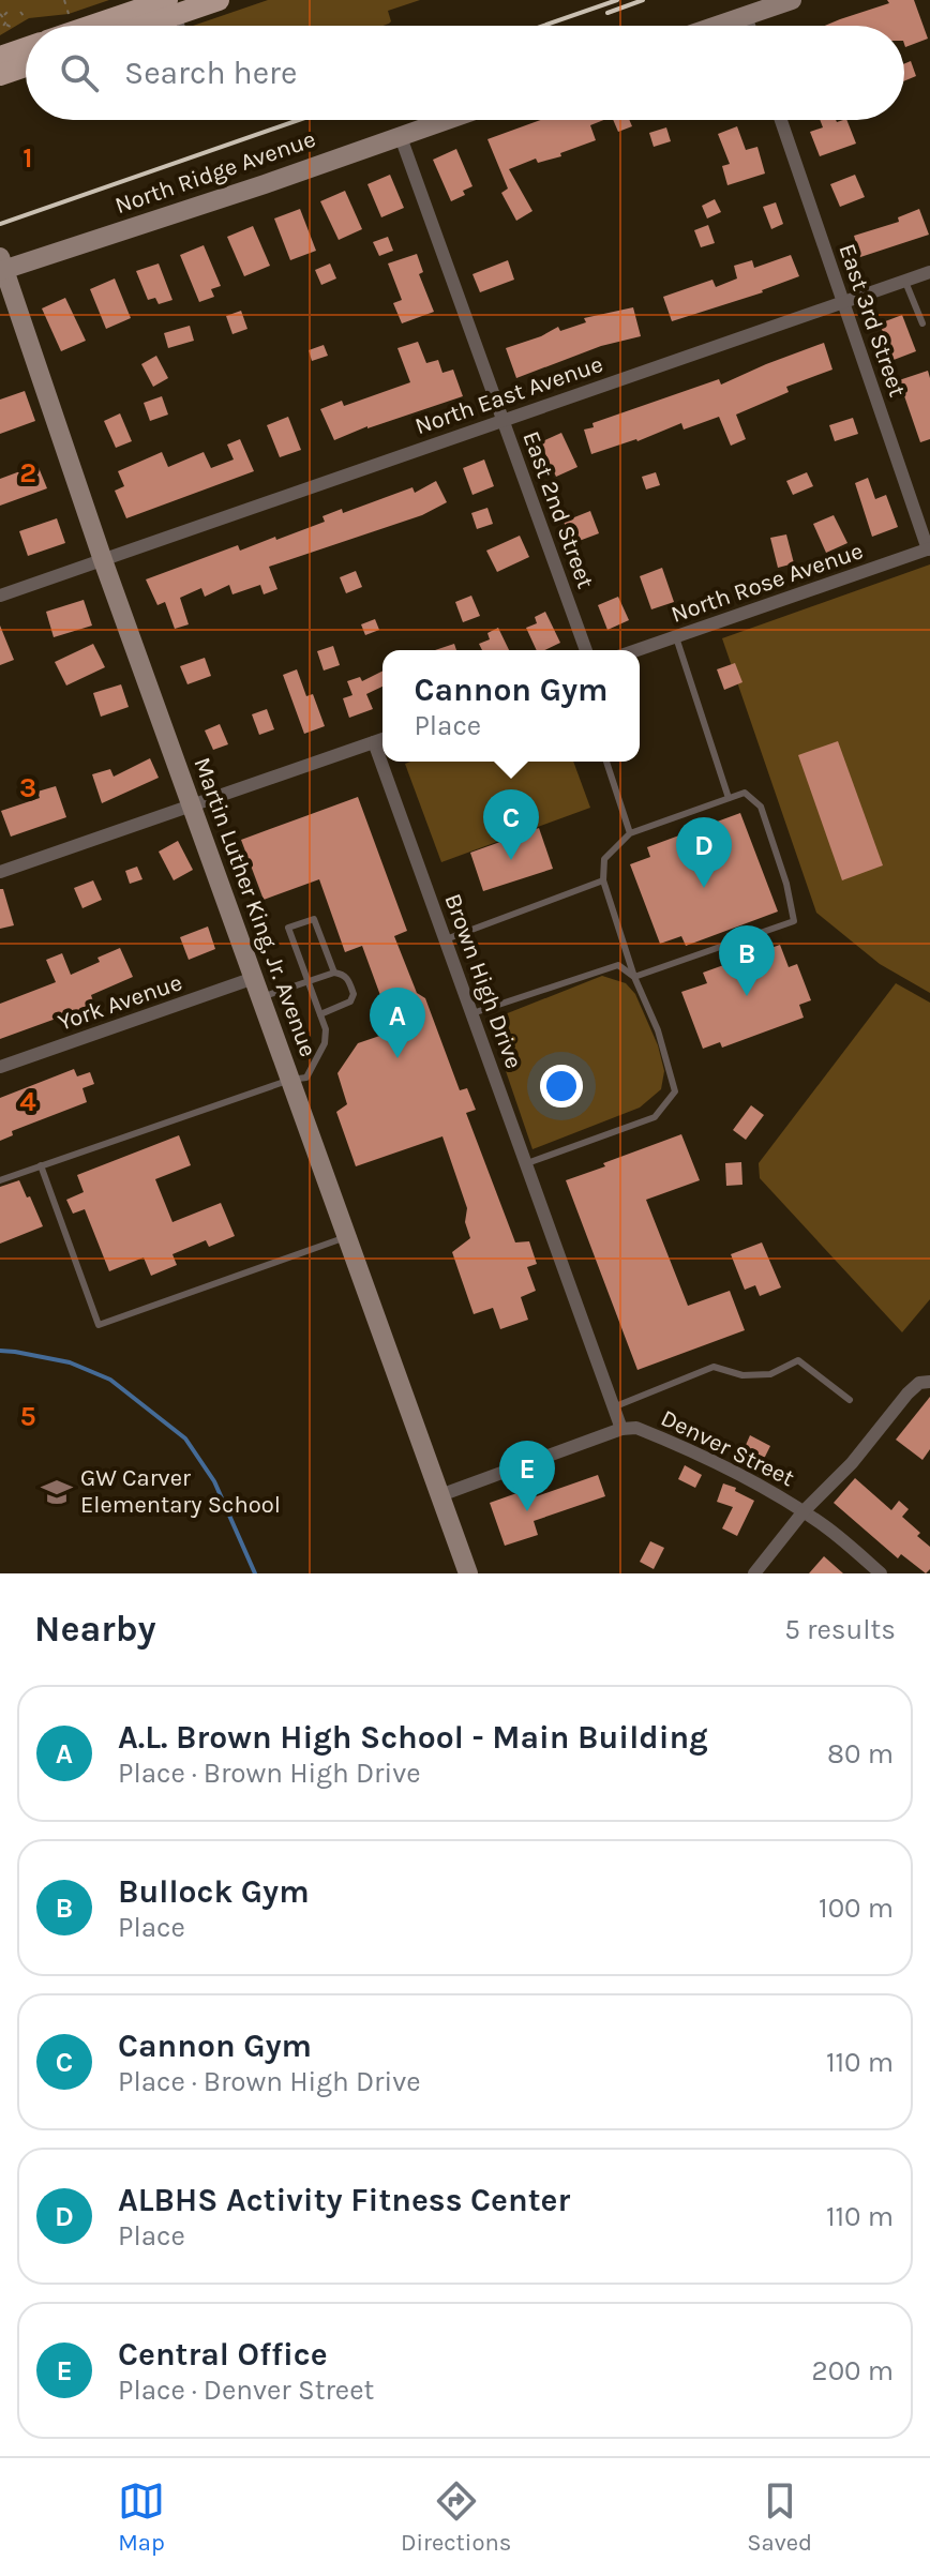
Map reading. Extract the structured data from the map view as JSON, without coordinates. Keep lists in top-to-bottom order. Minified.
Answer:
{"streets":{"main road":["North Ridge Avenue","Martin Luther King, Jr. Avenue"],"street":["East 3rd Street","North East Avenue","East 2nd Street","North Rose Avenue","Brown High Drive","York Avenue","Denver Street"]},"crossings":[["North Ridge Avenue","East 2nd Street"],["North Ridge Avenue","Martin Luther King, Jr. Avenue"],["East 3rd Street","North East Avenue"],["East 3rd Street","North Rose Avenue"],["North East Avenue","East 2nd Street"],["North East Avenue","Martin Luther King, Jr. Avenue"],["Martin Luther King, Jr. Avenue","York Avenue"],["Martin Luther King, Jr. Avenue","Denver Street"],["Brown High Drive","Denver Street"]],"places":{"school or university":["GW Carver Elementary School"]},"page":{"search":"Search here","popup":["Cannon Gym","Place"],"pins":["C","D","B","A","E"],"heading":["Nearby","5 results"],"list":[{"mark":"A","name":"A.L. Brown High School - Main Building","note":"Place · Brown High Drive","value":"80 m"},{"mark":"B","name":"Bullock Gym","note":"Place","value":"100 m"},{"mark":"C","name":"Cannon Gym","note":"Place · Brown High Drive","value":"110 m"},{"mark":"D","name":"ALBHS Activity Fitness Center","note":"Place","value":"110 m"},{"mark":"E","name":"Central Office","note":"Place · Denver Street","value":"200 m"}],"nav":["Map","Directions","Saved"]},"grid":{"rows":["1","2","3","4","5"]}}
